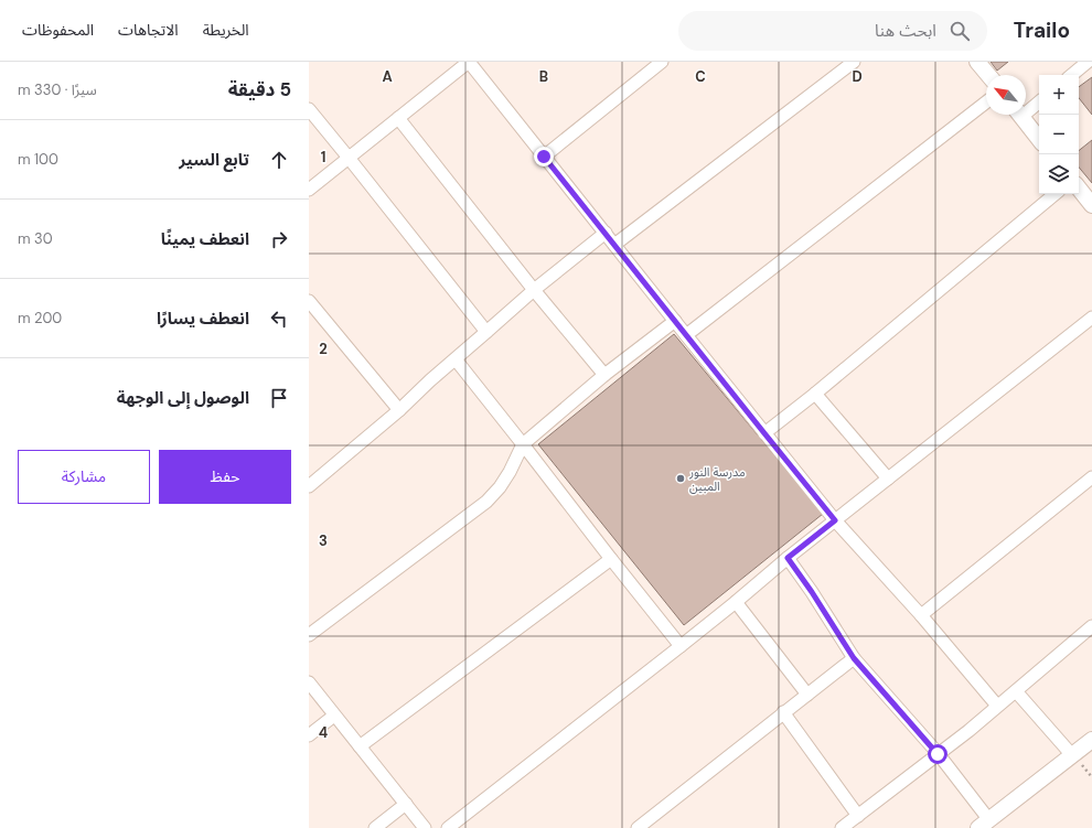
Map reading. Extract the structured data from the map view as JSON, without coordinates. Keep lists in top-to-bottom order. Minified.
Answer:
{"places":["مدرسة النور المبين"],"north":"top left","page":{"header":"Trailo","search":"ابحث هنا","nav":["الخريطة","الاتجاهات","المحفوظات"],"heading":["5 دقيقة","سيرًا · 330 m"],"map_buttons":["+","−"],"list":[["تابع السير","100 m"],["انعطف يمينًا","30 m"],["انعطف يسارًا","200 m"],"الوصول إلى الوجهة"],"buttons":["حفظ","مشاركة"]},"grid":{"columns":["A","B","C","D"],"rows":["1","2","3","4"]}}
